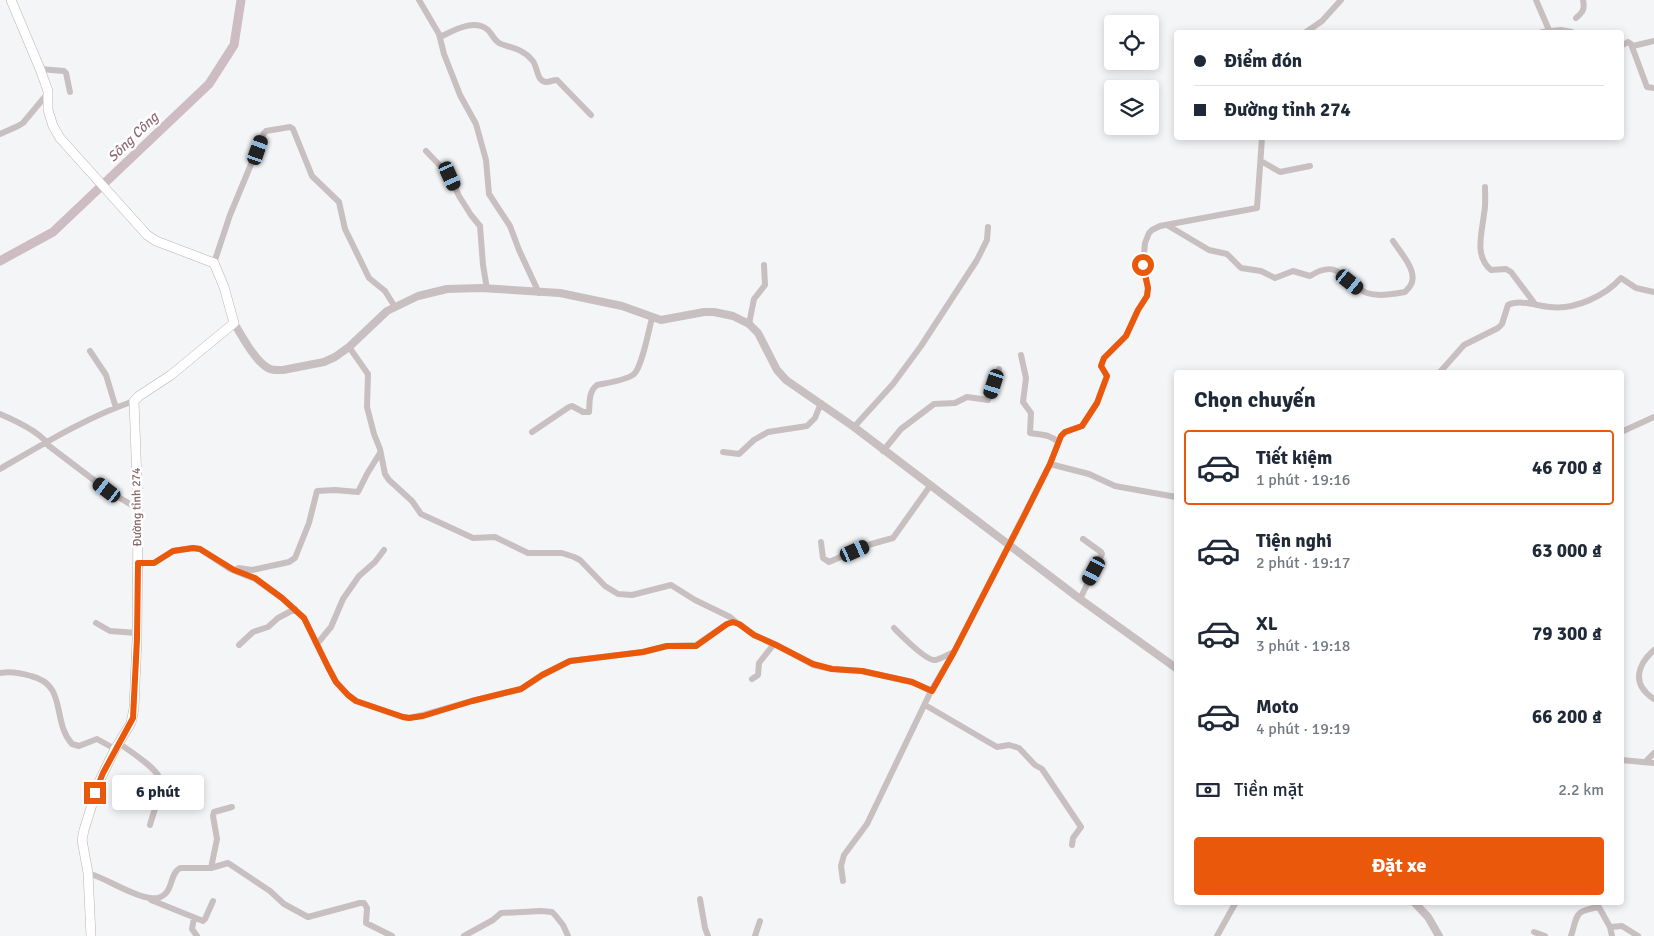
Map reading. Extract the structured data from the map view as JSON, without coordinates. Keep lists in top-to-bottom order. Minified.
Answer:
{"streets":{"main road":["Đường tỉnh 274"]},"water":["Sông Công"],"page":{"banner":["Điểm đón","Đường tỉnh 274"],"heading":"Chọn chuyến","list":[{"name":"Tiết kiệm","note":"1 phút · 19:16","value":"46 700 ₫"},{"name":"Tiện nghi","note":"2 phút · 19:17","value":"63 000 ₫"},{"name":"XL","note":"3 phút · 19:18","value":"79 300 ₫"},{"name":"Moto","note":"4 phút · 19:19","value":"66 200 ₫"}],"pay":["Tiền mặt","2.2 km"],"bubble":"6 phút","buttons":"Đặt xe"}}
